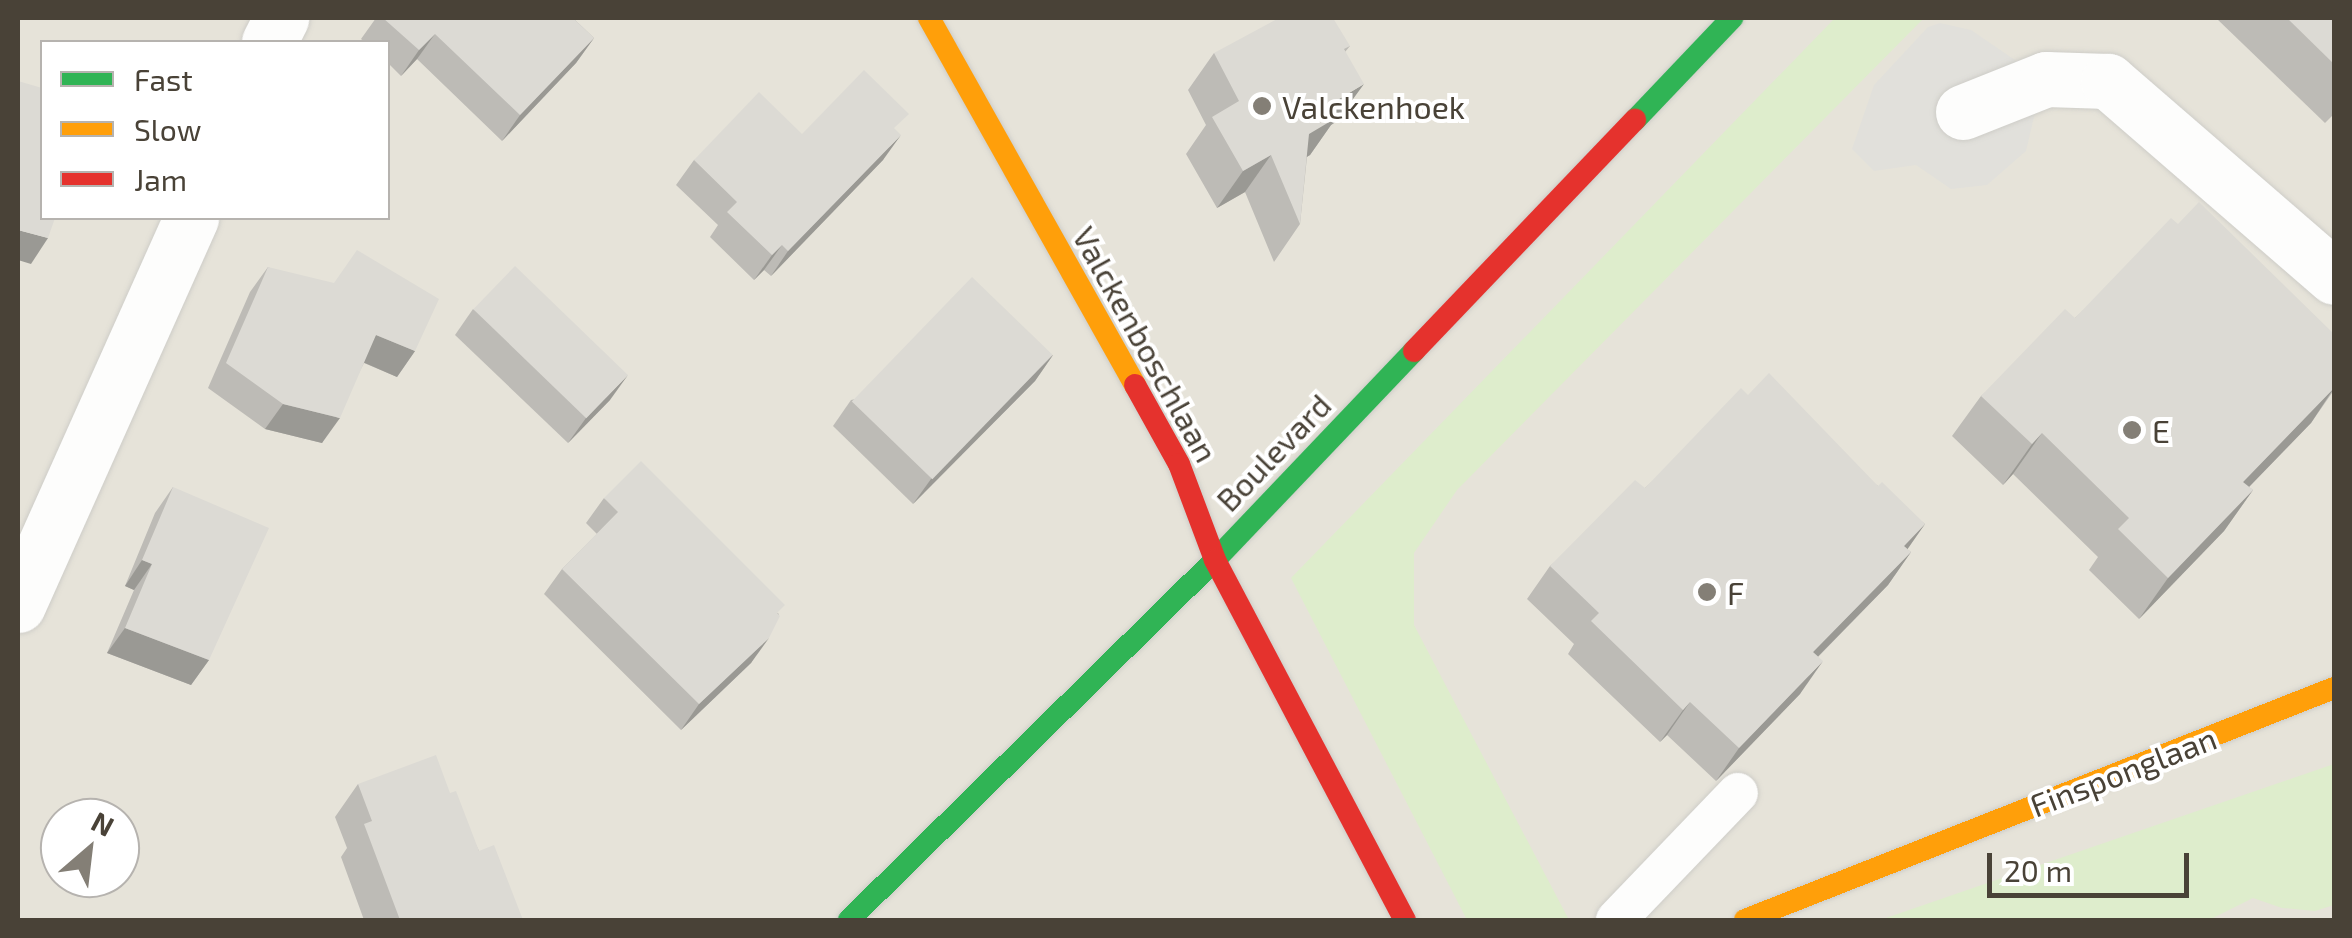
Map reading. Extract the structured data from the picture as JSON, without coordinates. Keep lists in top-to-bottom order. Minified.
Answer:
{"streets":{"street":["Valckenboschlaan","Boulevard","Finsponglaan"]},"crossings":[["Valckenboschlaan","Boulevard"]],"places":["Valckenhoek","E","F"],"legend":["Fast","Slow","Jam"],"scale_bar":"20 m","north":"top right"}
